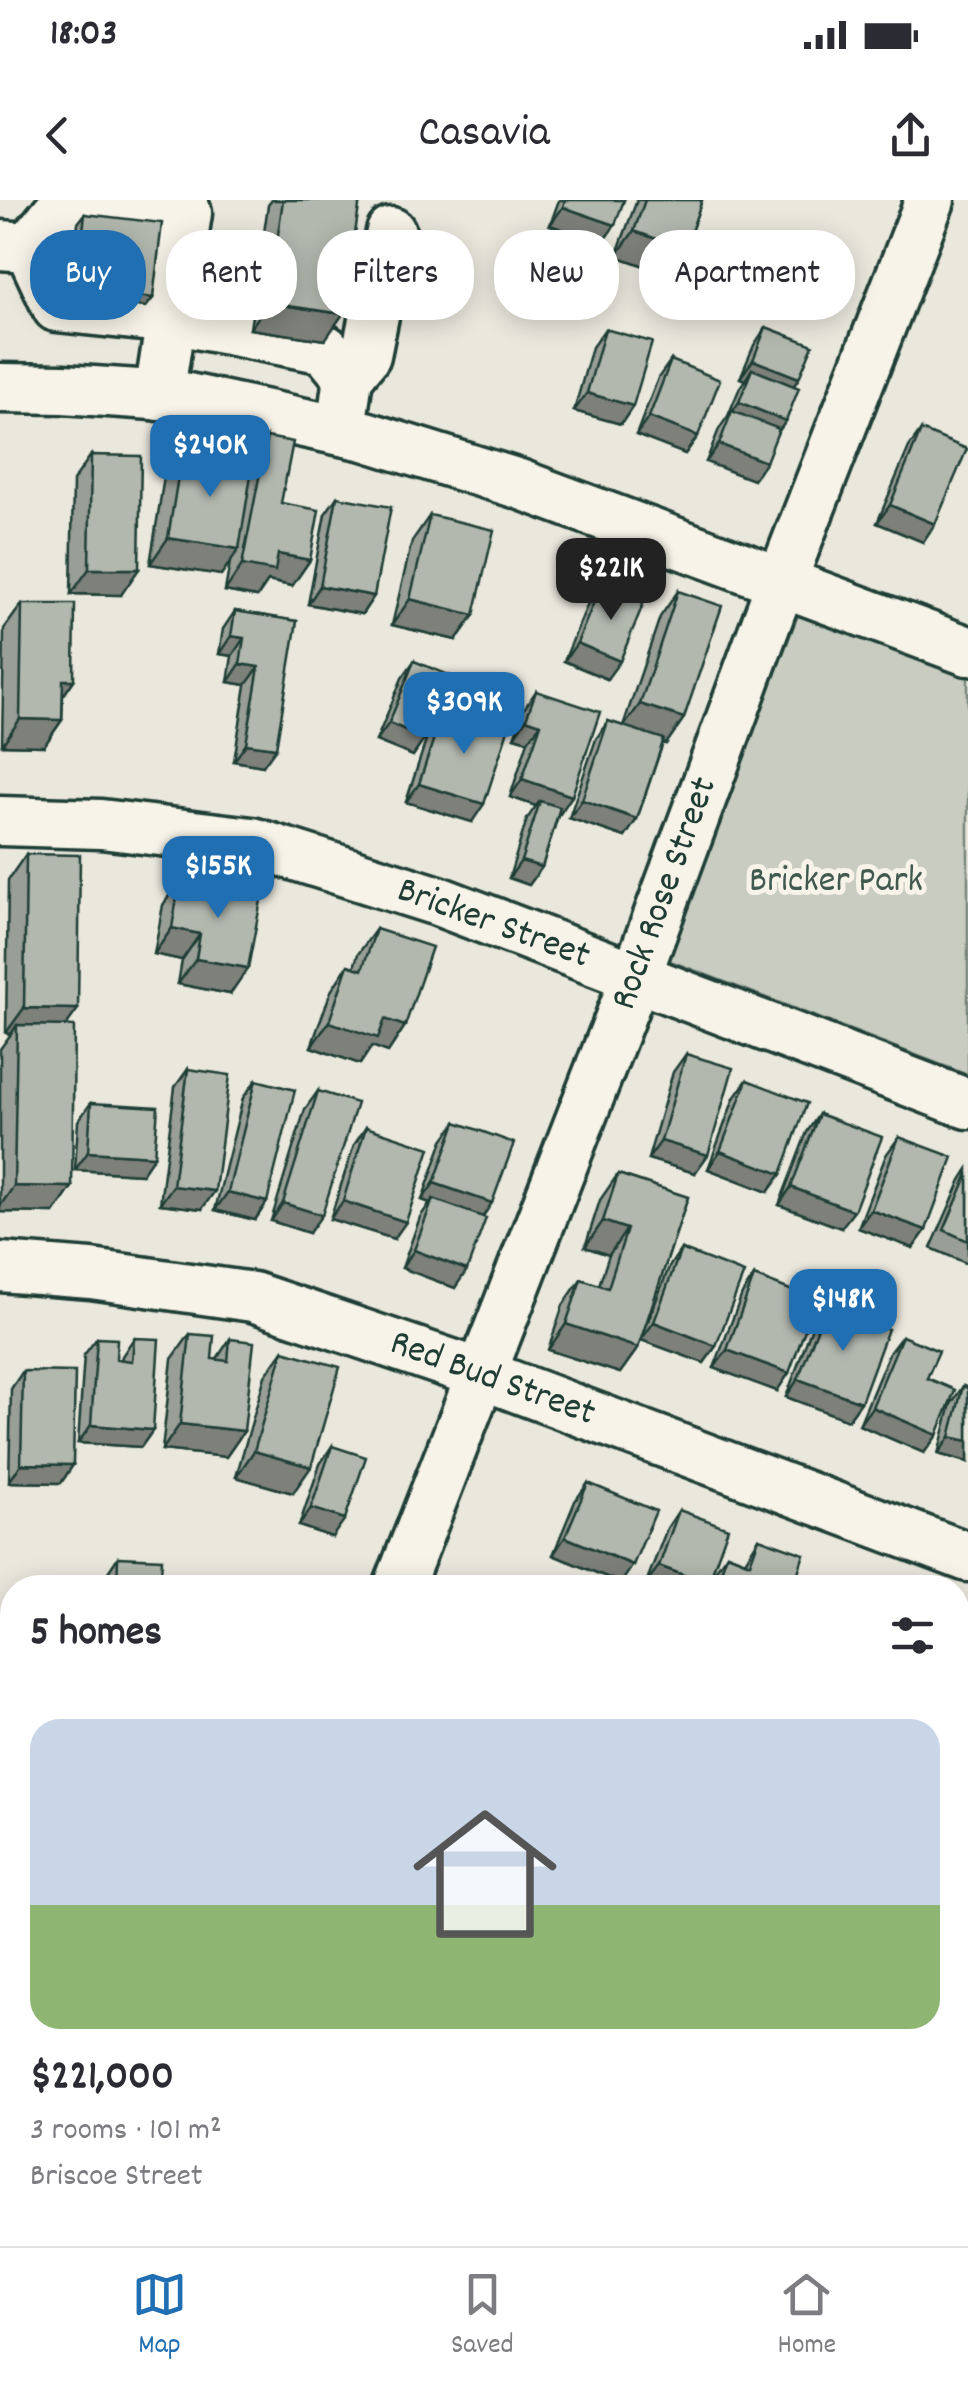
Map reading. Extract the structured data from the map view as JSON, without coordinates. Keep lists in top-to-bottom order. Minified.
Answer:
{"streets":{"street":["Rock Rose Street","Bricker Street","Red Bud Street"]},"crossings":[["Rock Rose Street","Bricker Street"],["Rock Rose Street","Red Bud Street"]],"parks":["Bricker Park"],"page":{"status":"18:03","header":"Casavia","chip":["Buy","Rent","Filters","New","Apartment"],"price":["$240K","$221K","$309K","$155K","$148K"],"heading":"5 homes","list":[{"name":"$221,000","note":"3 rooms · 101 m² · Briscoe Street"}],"tabs":["Map","Saved","Home"]}}
